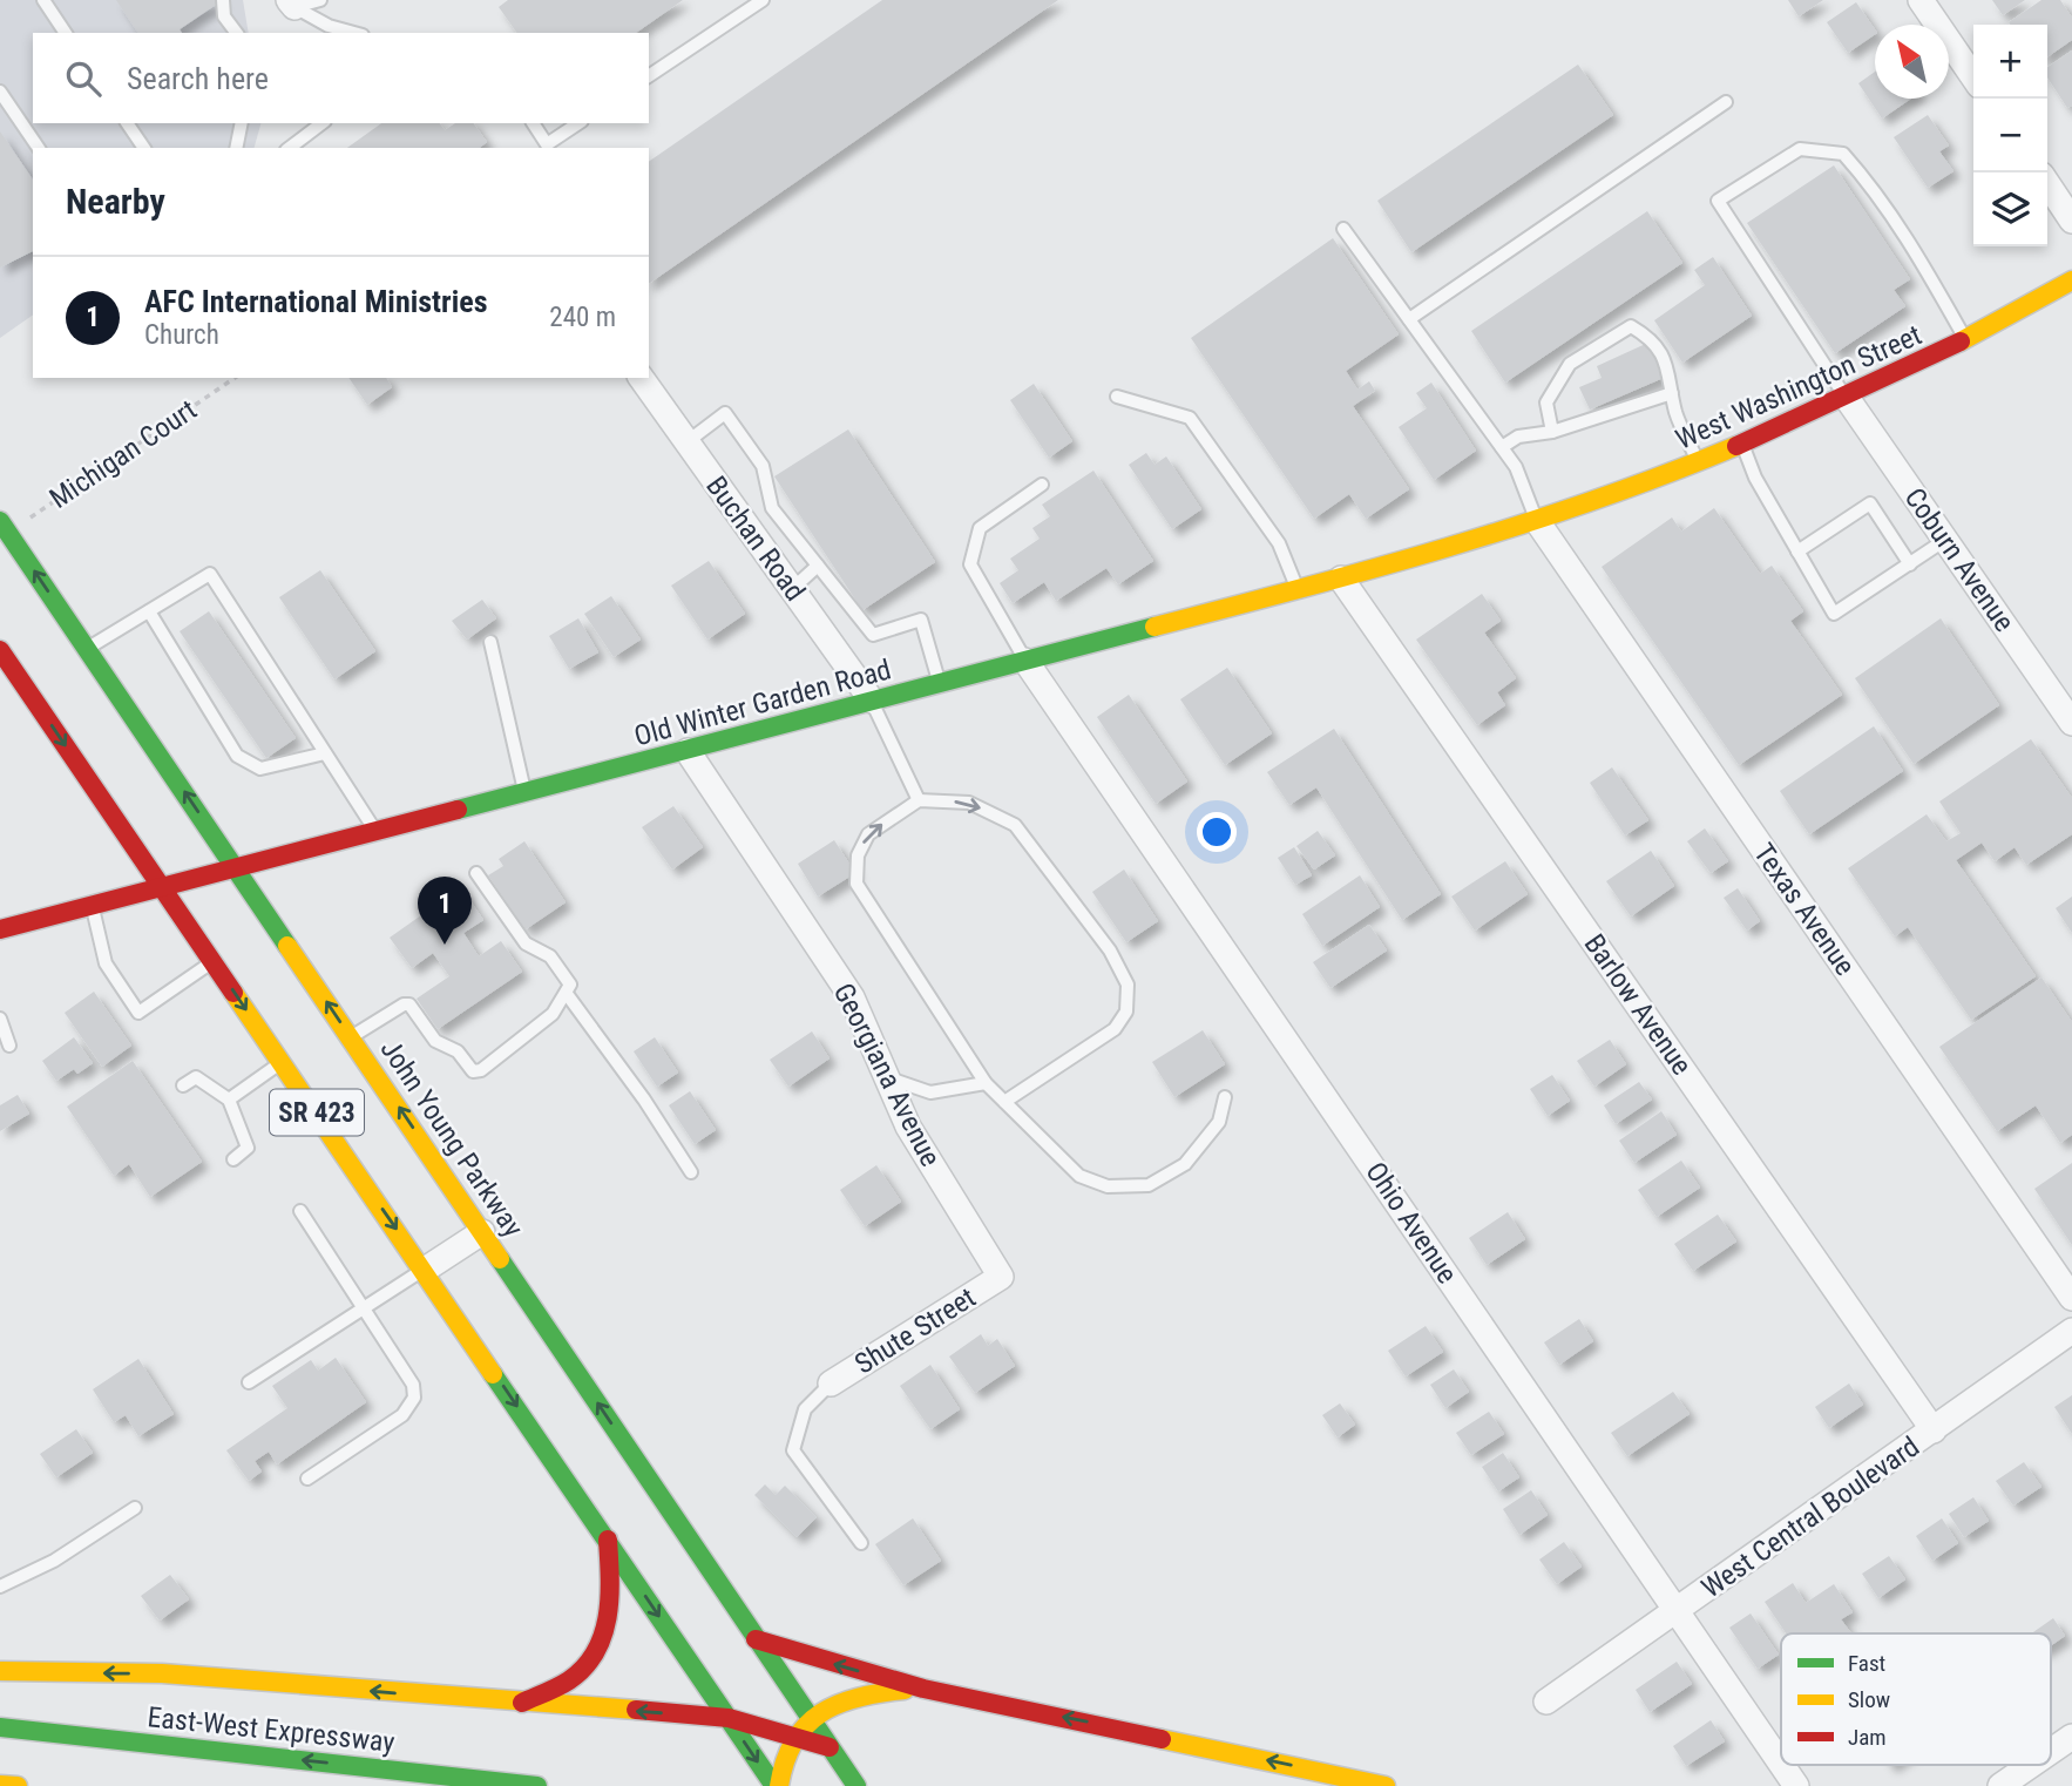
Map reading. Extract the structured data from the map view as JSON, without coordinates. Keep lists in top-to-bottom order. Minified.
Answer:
{"streets":{"main road":["West Washington Street","Old Winter Garden Road","SR 423","John Young Parkway","East-West Expressway"],"street":["Buchan Road","Coburn Avenue","Texas Avenue","Barlow Avenue","Georgiana Avenue","Ohio Avenue","Shute Street","West Central Boulevard"],"path":["Michigan Court"]},"crossings":[["West Washington Street","Coburn Avenue"],["West Washington Street","Old Winter Garden Road"],["West Washington Street","Texas Avenue"],["Michigan Court","John Young Parkway"],["Buchan Road","Old Winter Garden Road"],["Old Winter Garden Road","Texas Avenue"],["Old Winter Garden Road","Barlow Avenue"],["Old Winter Garden Road","Georgiana Avenue"],["Old Winter Garden Road","SR 423"],["Old Winter Garden Road","John Young Parkway"],["Old Winter Garden Road","Ohio Avenue"],["Barlow Avenue","West Central Boulevard"],["Georgiana Avenue","Shute Street"],["Ohio Avenue","West Central Boulevard"]],"legend":["Fast","Slow","Jam"],"north":"top left","page":{"map_buttons":["+","−"],"search":"Search here","heading":"Nearby","list":[{"mark":"1","name":"AFC International Ministries","note":"Church","value":"240 m"}],"pins":"1"}}
